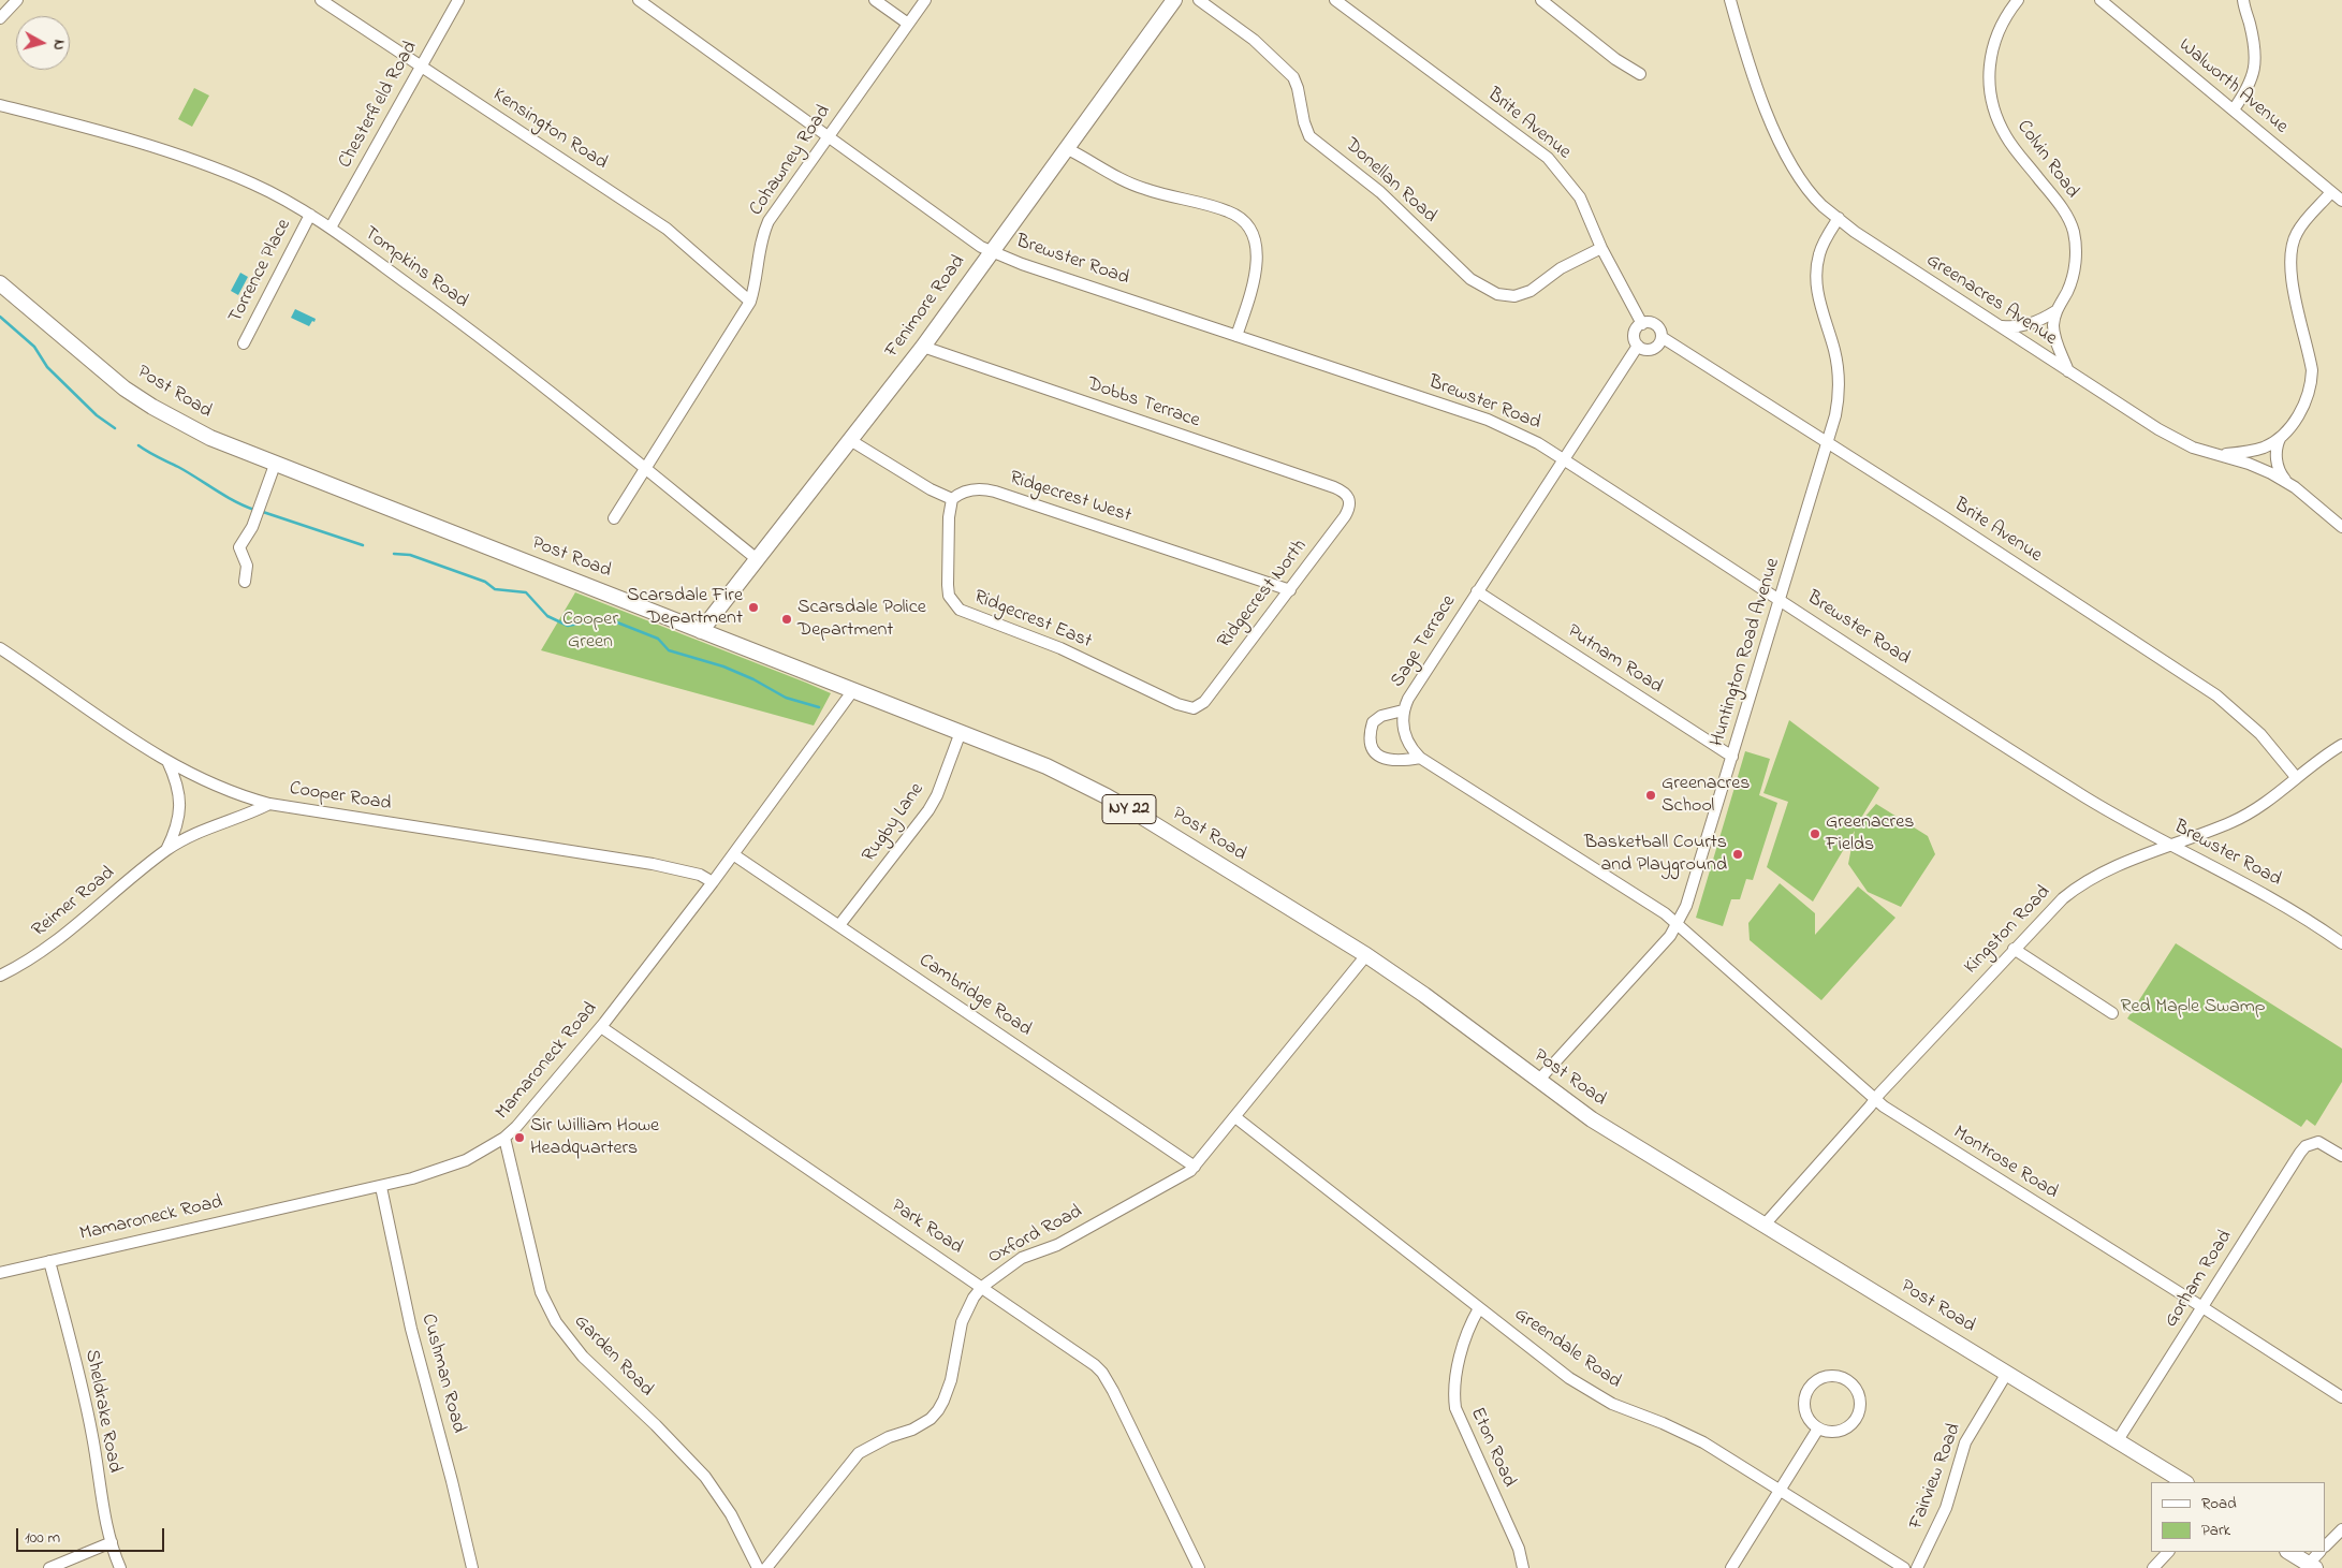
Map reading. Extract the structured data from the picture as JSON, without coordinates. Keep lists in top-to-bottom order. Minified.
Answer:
{"streets":{"main road":["Fenimore Road","Post Road","NY 22"],"street":["Walworth Avenue","Chesterfield Road","Brite Avenue","Kensington Road","Colvin Road","Cohawney Road","Donellan Road","Brewster Road","Tompkins Road","Torrence Place","Greenacres Avenue","Dobbs Terrace","Ridgecrest West","Ridgecrest North","Ridgecrest East","Sage Terrace","Huntington Road Avenue","Putnam Road","Cooper Road","Rugby Lane","Reimer Road","Kingston Road","Cambridge Road","Mamaroneck Road","Montrose Road","Park Road","Oxford Road","Gorham Road","Greendale Road","Garden Road","Cushman Road","Sheldrake Road","Eton Road","Fairview Road"]},"crossings":[["Chesterfield Road","Kensington Road"],["Chesterfield Road","Tompkins Road"],["Brite Avenue","Donellan Road"],["Brite Avenue","Sage Terrace"],["Brite Avenue","Huntington Road Avenue"],["Brite Avenue","Kingston Road"],["Kensington Road","Cohawney Road"],["Colvin Road","Greenacres Avenue"],["Cohawney Road","Brewster Road"],["Cohawney Road","Tompkins Road"],["Brewster Road","Fenimore Road"],["Brewster Road","Sage Terrace"],["Brewster Road","Huntington Road Avenue"],["Brewster Road","Kingston Road"],["Tompkins Road","Torrence Place"],["Tompkins Road","Fenimore Road"],["Greenacres Avenue","Huntington Road Avenue"],["Fenimore Road","Post Road"],["Fenimore Road","Dobbs Terrace"],["Post Road","Huntington Road Avenue"],["Post Road","Rugby Lane"],["Post Road","Kingston Road"],["Post Road","Mamaroneck Road"],["Post Road","Oxford Road"],["Post Road","Gorham Road"],["Post Road","Fairview Road"],["Dobbs Terrace","Ridgecrest North"],["Ridgecrest West","Ridgecrest North"],["Ridgecrest West","Ridgecrest East"],["Ridgecrest North","Ridgecrest East"],["Sage Terrace","Huntington Road Avenue"],["Sage Terrace","Putnam Road"],["Sage Terrace","Montrose Road"],["Huntington Road Avenue","Putnam Road"],["Huntington Road Avenue","Montrose Road"],["Cooper Road","Reimer Road"],["Cooper Road","Mamaroneck Road"],["Rugby Lane","Cambridge Road"],["Kingston Road","Montrose Road"],["Cambridge Road","Mamaroneck Road"],["Cambridge Road","Oxford Road"],["Mamaroneck Road","Park Road"],["Mamaroneck Road","Garden Road"],["Mamaroneck Road","Cushman Road"],["Mamaroneck Road","Sheldrake Road"],["Montrose Road","Gorham Road"],["Park Road","Oxford Road"],["Oxford Road","Greendale Road"],["Greendale Road","Eton Road"]],"parks":["Cooper Green","Red Maple Swamp"],"places":["Scarsdale Fire Department","Scarsdale Police Department","Greenacres School","Greenacres Fields","Basketball Courts and Playground","Sir William Howe Headquarters"],"legend":["Road","Park"],"scale_bar":"100 m","north":"right"}
